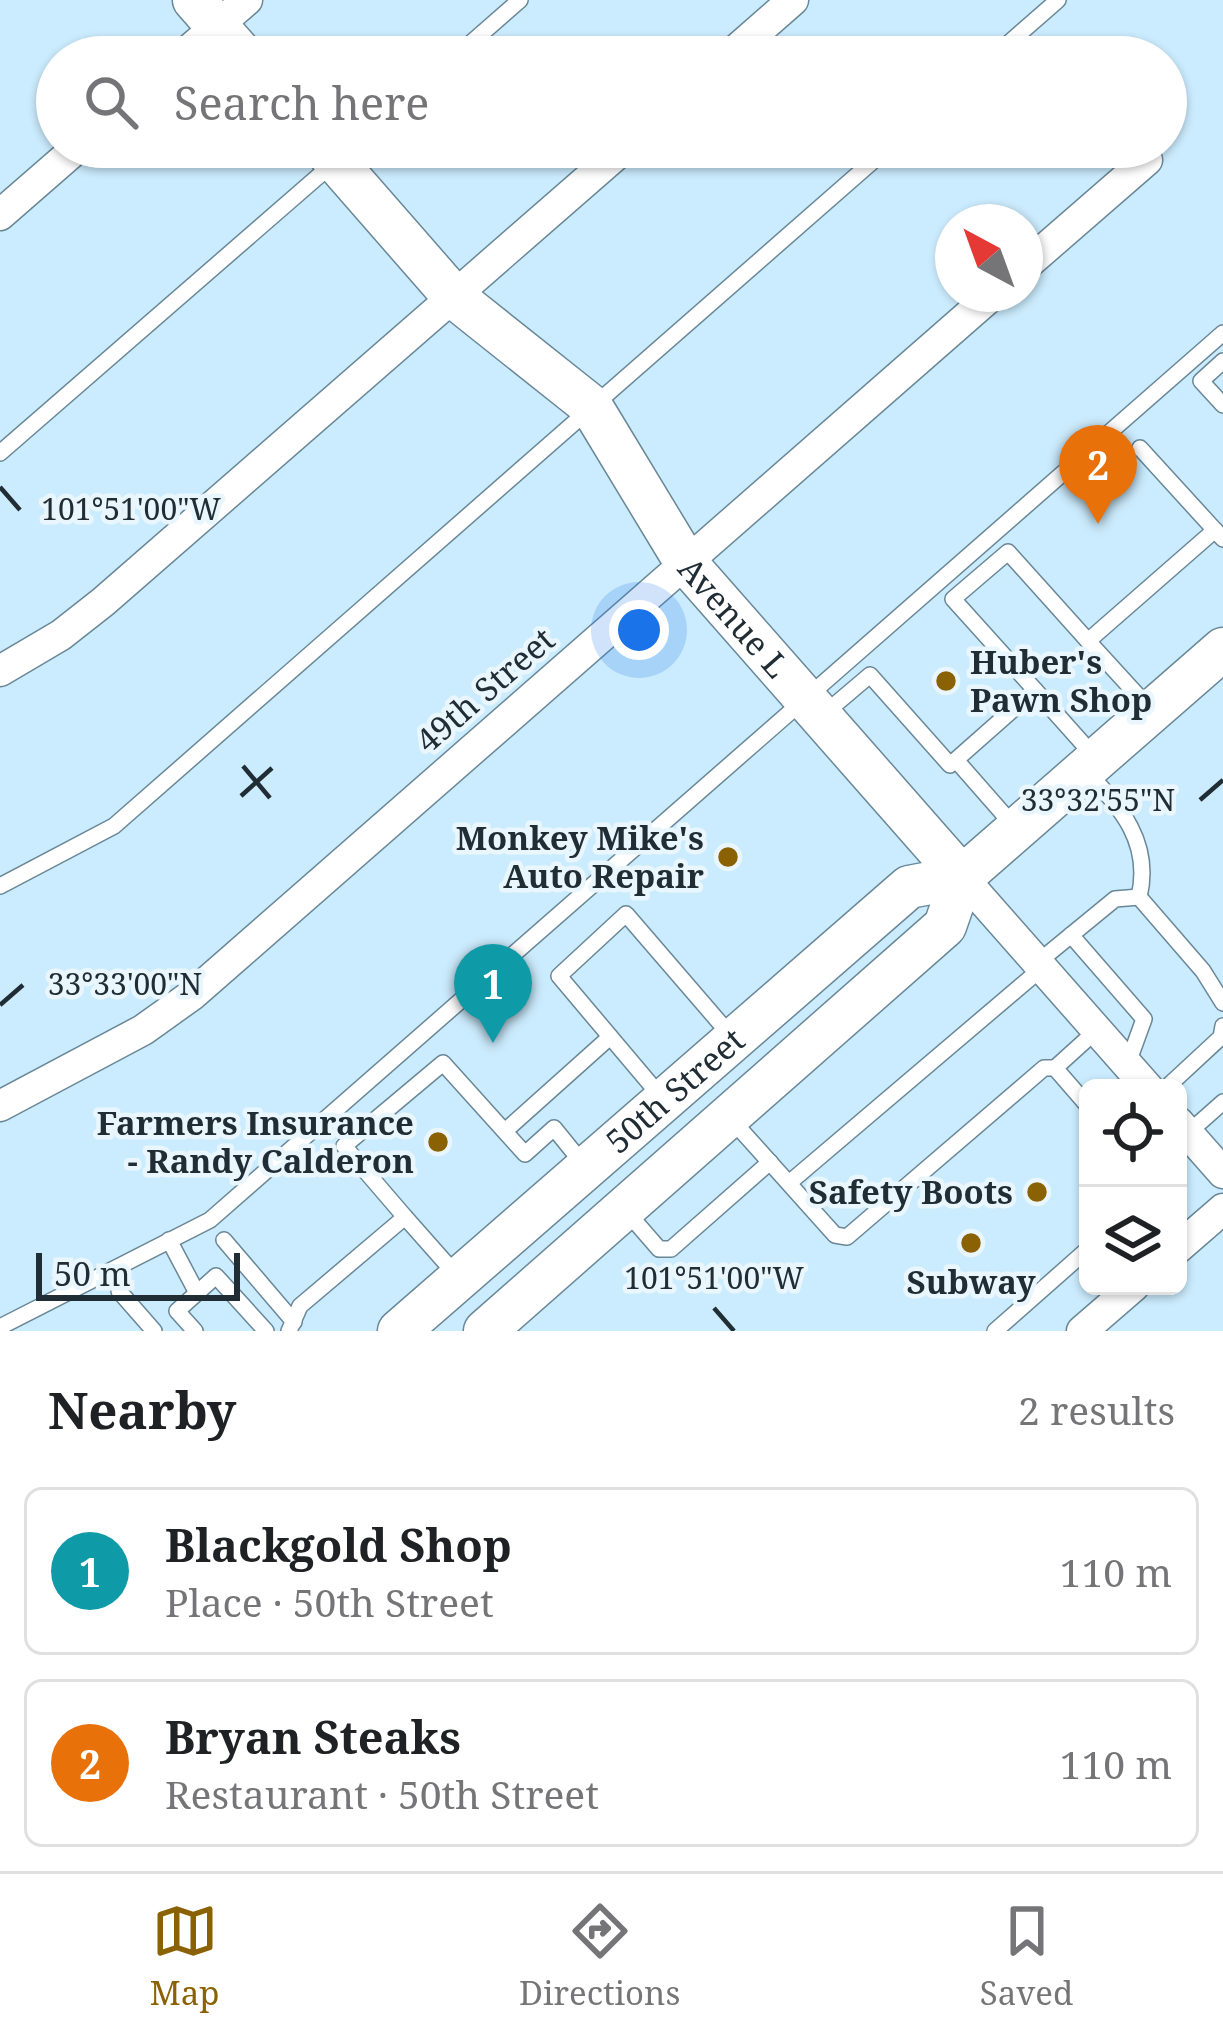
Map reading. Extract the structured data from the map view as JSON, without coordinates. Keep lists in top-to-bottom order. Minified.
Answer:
{"streets":{"main road":["Avenue L","50th Street"],"street":["49th Street"]},"crossings":[["Avenue L","49th Street"],["Avenue L","50th Street"]],"places":["Huber's Pawn Shop","Monkey Mike's Auto Repair","Farmers Insurance - Randy Calderon","Safety Boots","Subway"],"scale_bar":"50 m","north":"top left","page":{"search":"Search here","pins":["2","1"],"scale":"50 m","heading":["Nearby","2 results"],"list":[{"mark":"1","name":"Blackgold Shop","note":"Place · 50th Street","value":"110 m"},{"mark":"2","name":"Bryan Steaks","note":"Restaurant · 50th Street","value":"110 m"}],"nav":["Map","Directions","Saved"]},"coordinates":["101°51'00\"W","33°32'55\"N","33°33'00\"N"]}
